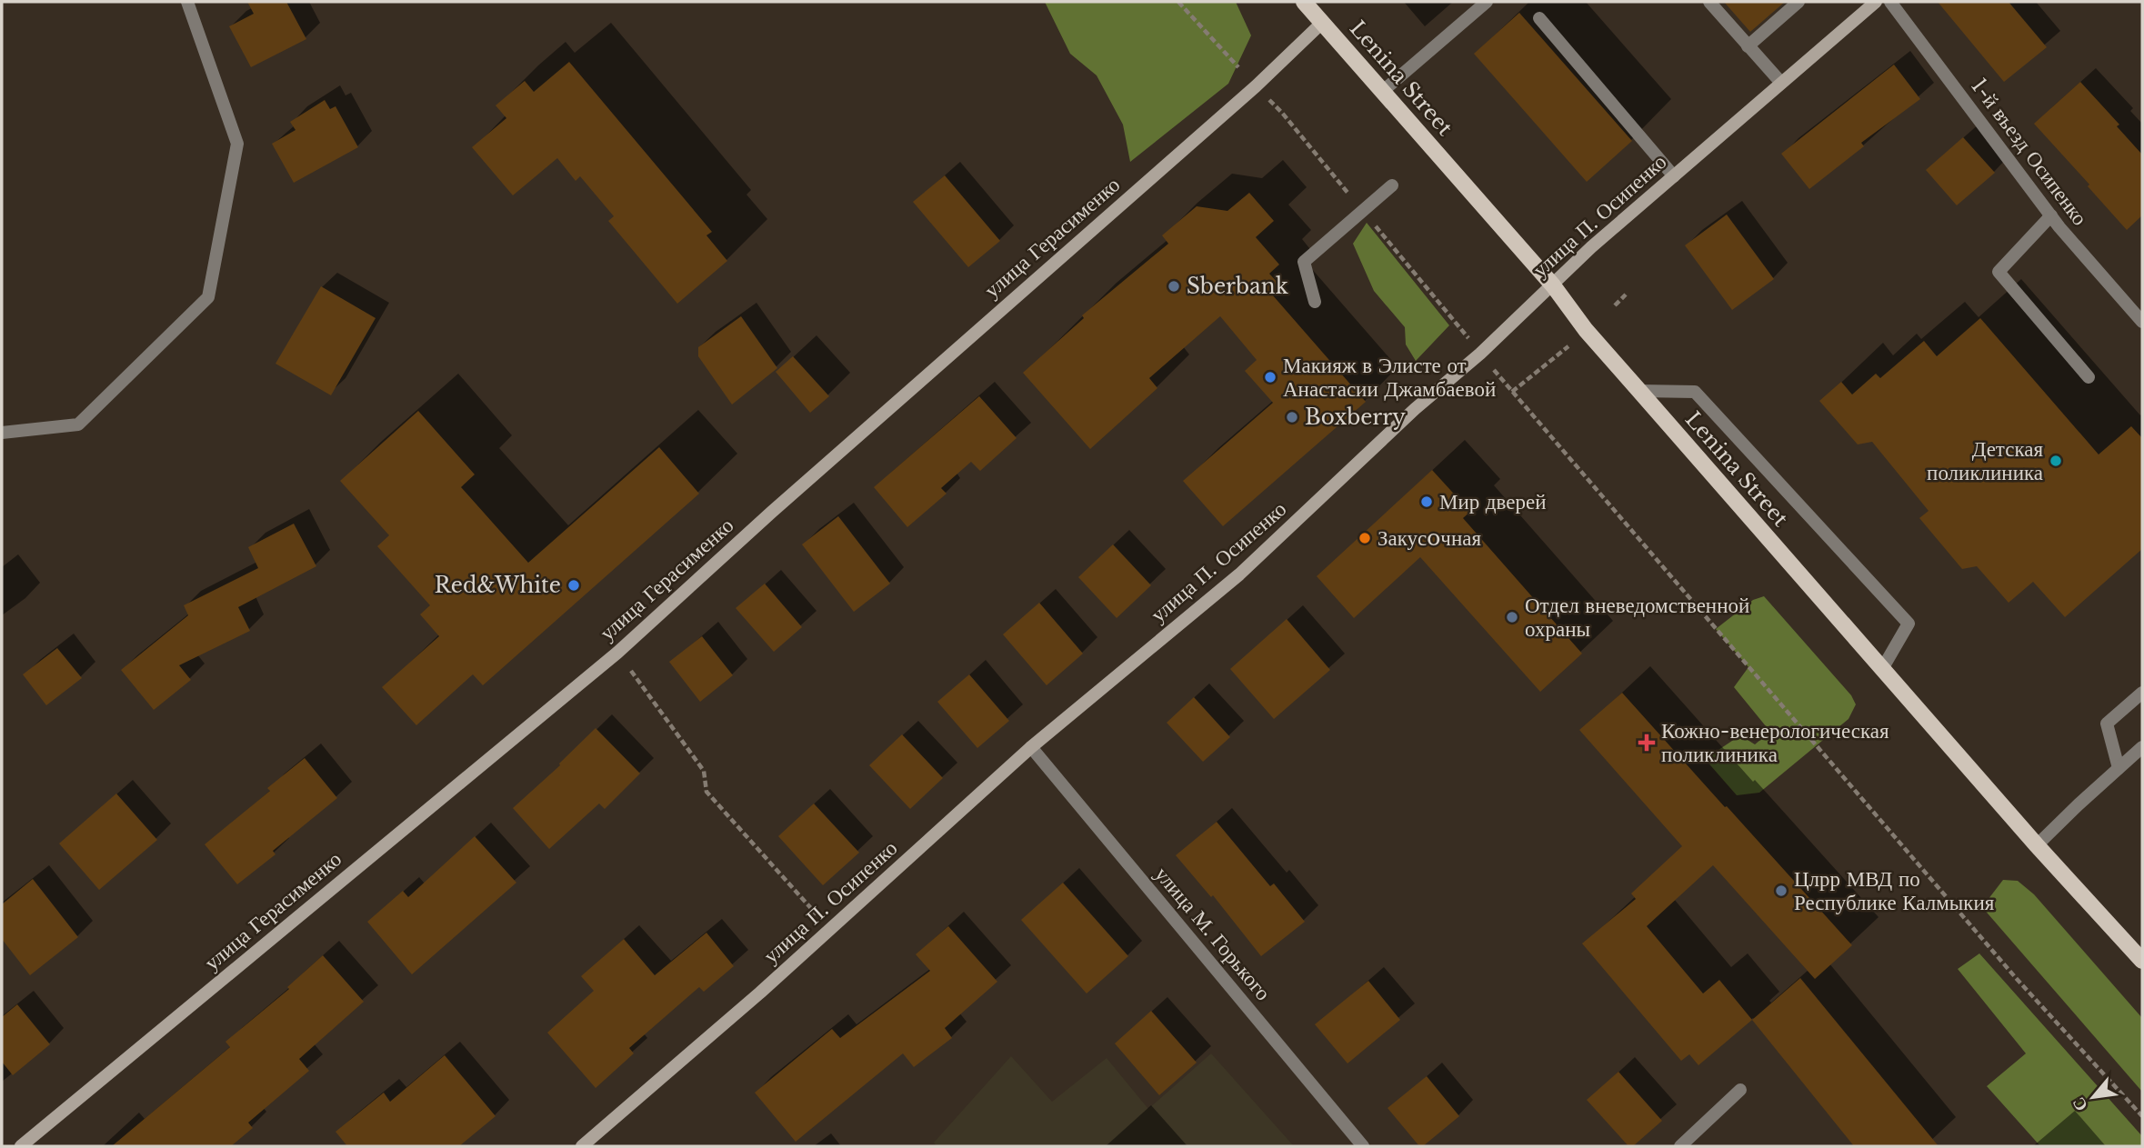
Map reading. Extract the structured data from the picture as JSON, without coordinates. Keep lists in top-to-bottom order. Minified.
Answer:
{"streets":{"main road":["Lenina Street","улица П. Осипенко","улица Герасименко"],"street":["1-й въезд Осипенко","улица М. Горького"]},"crossings":[["Lenina Street","улица П. Осипенко"],["Lenina Street","улица Герасименко"],["улица П. Осипенко","улица М. Горького"]],"places":{"other":["Sberbank","Макияж в Элисте от Анастасии Джамбаевой","Boxberry","Детская поликлиника","Мир дверей","Закусoчная","Red&White","Отдел вневедомственной охраны","Цлрр МВД по Республике Калмыкия"],"health":["Кожно-венерологическая поликлиника"]},"north":"bottom left"}
